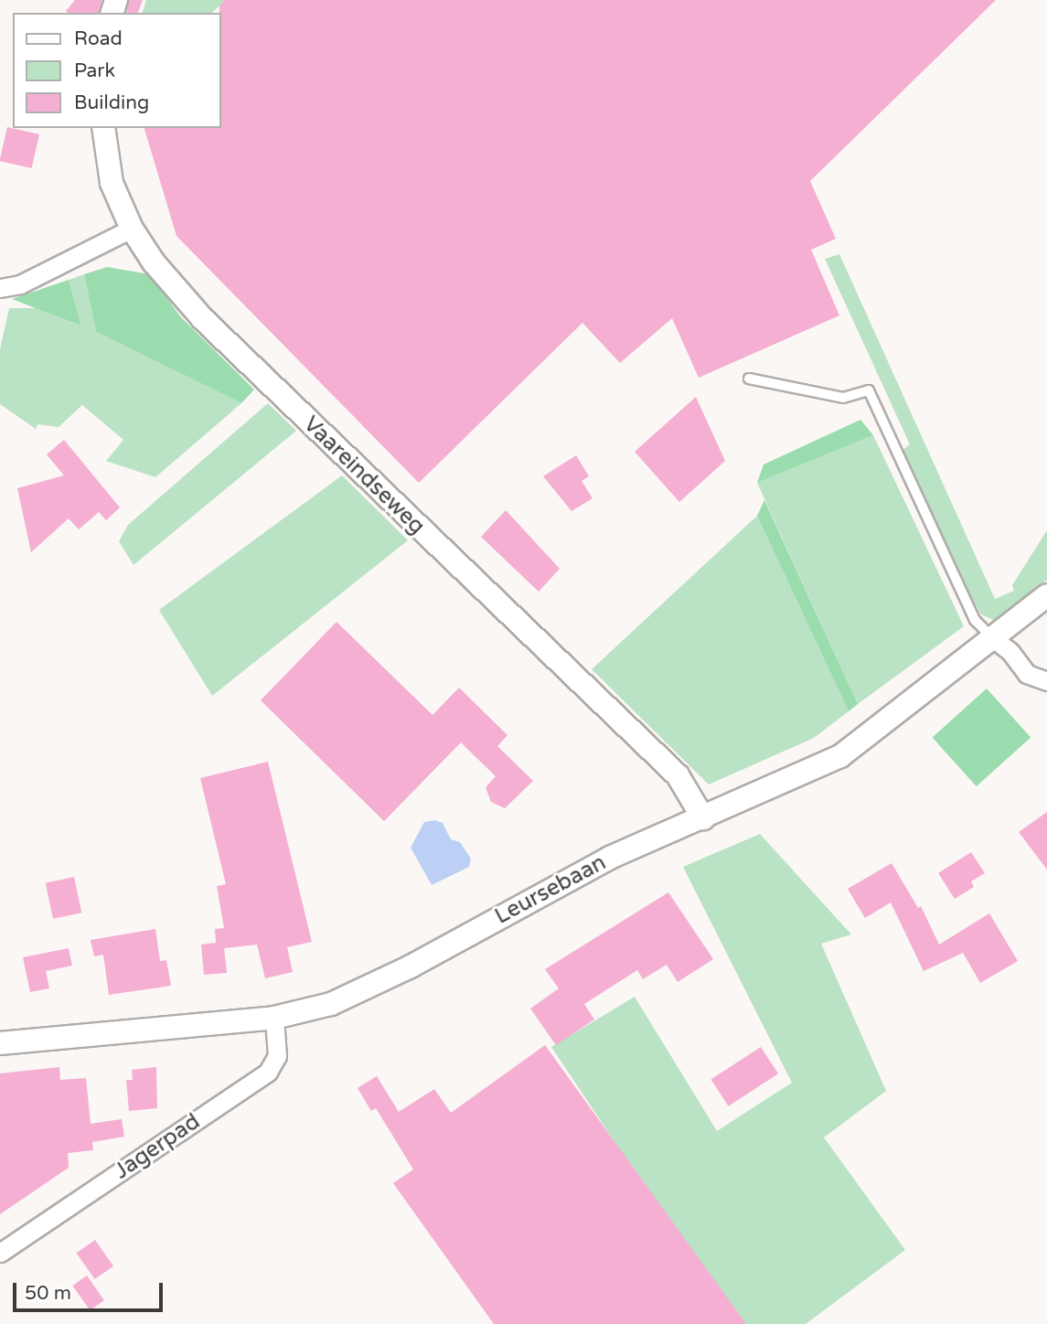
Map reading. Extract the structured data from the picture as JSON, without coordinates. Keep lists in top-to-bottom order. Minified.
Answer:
{"streets":{"street":["Vaareindseweg","Leursebaan","Jagerpad"]},"crossings":[["Vaareindseweg","Leursebaan"],["Leursebaan","Jagerpad"]],"legend":["Road","Park","Building"],"scale_bar":"50 m"}
